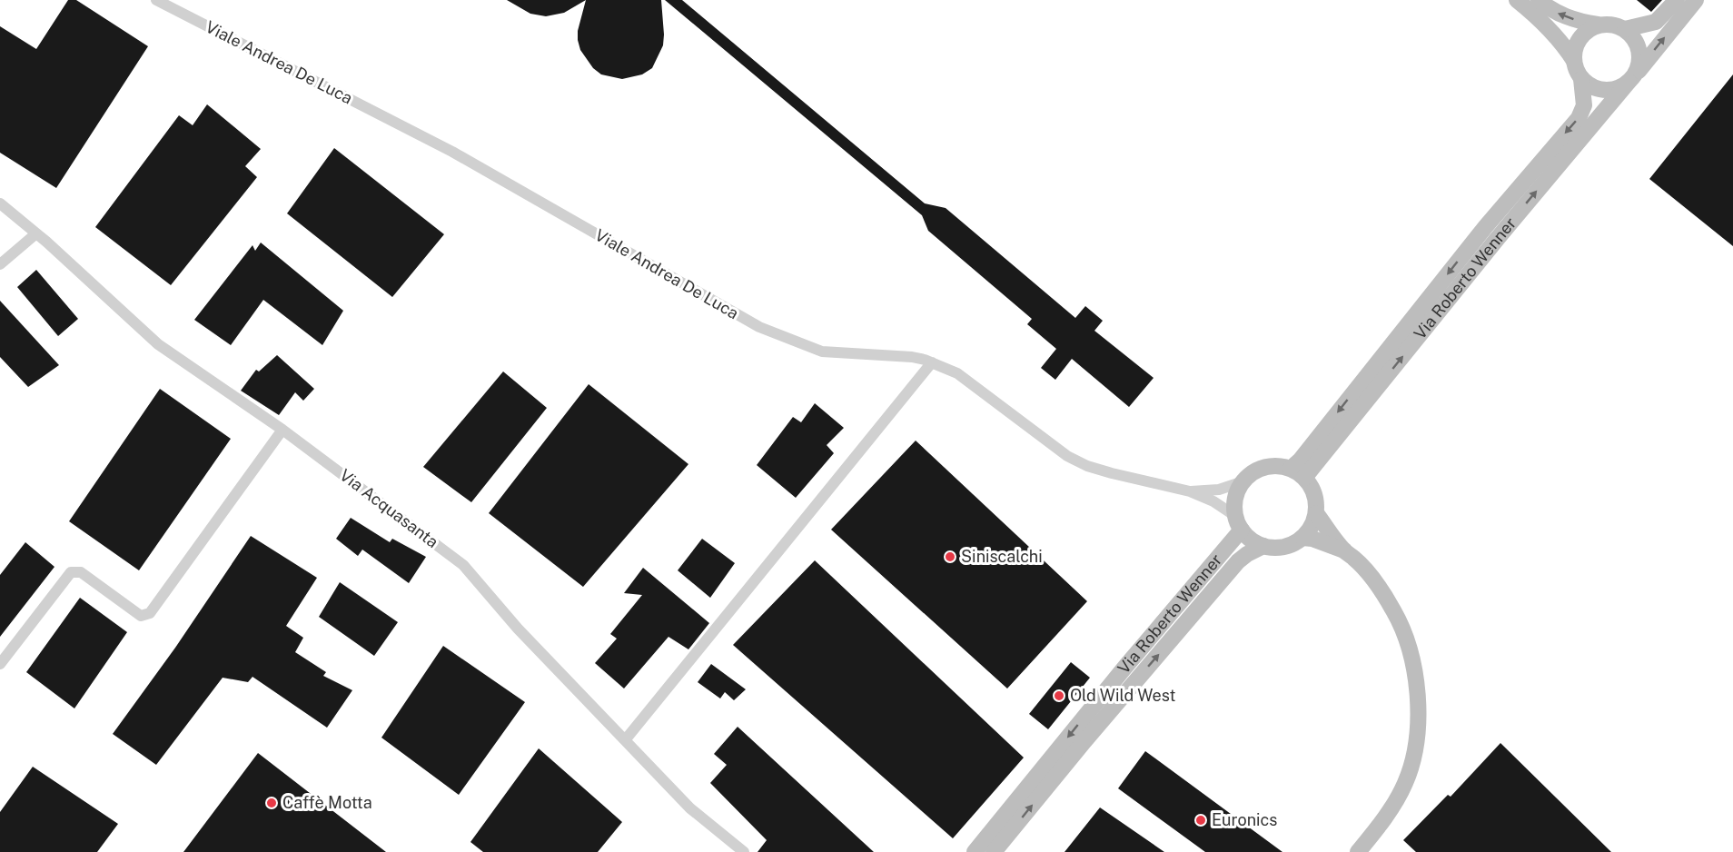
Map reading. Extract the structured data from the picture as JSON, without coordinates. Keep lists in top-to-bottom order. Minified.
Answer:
{"streets":{"main road":["Via Roberto Wenner"],"street":["Viale Andrea De Luca","Via Acquasanta"]},"places":["Siniscalchi","Old Wild West","Caffè Motta","Euronics"]}
